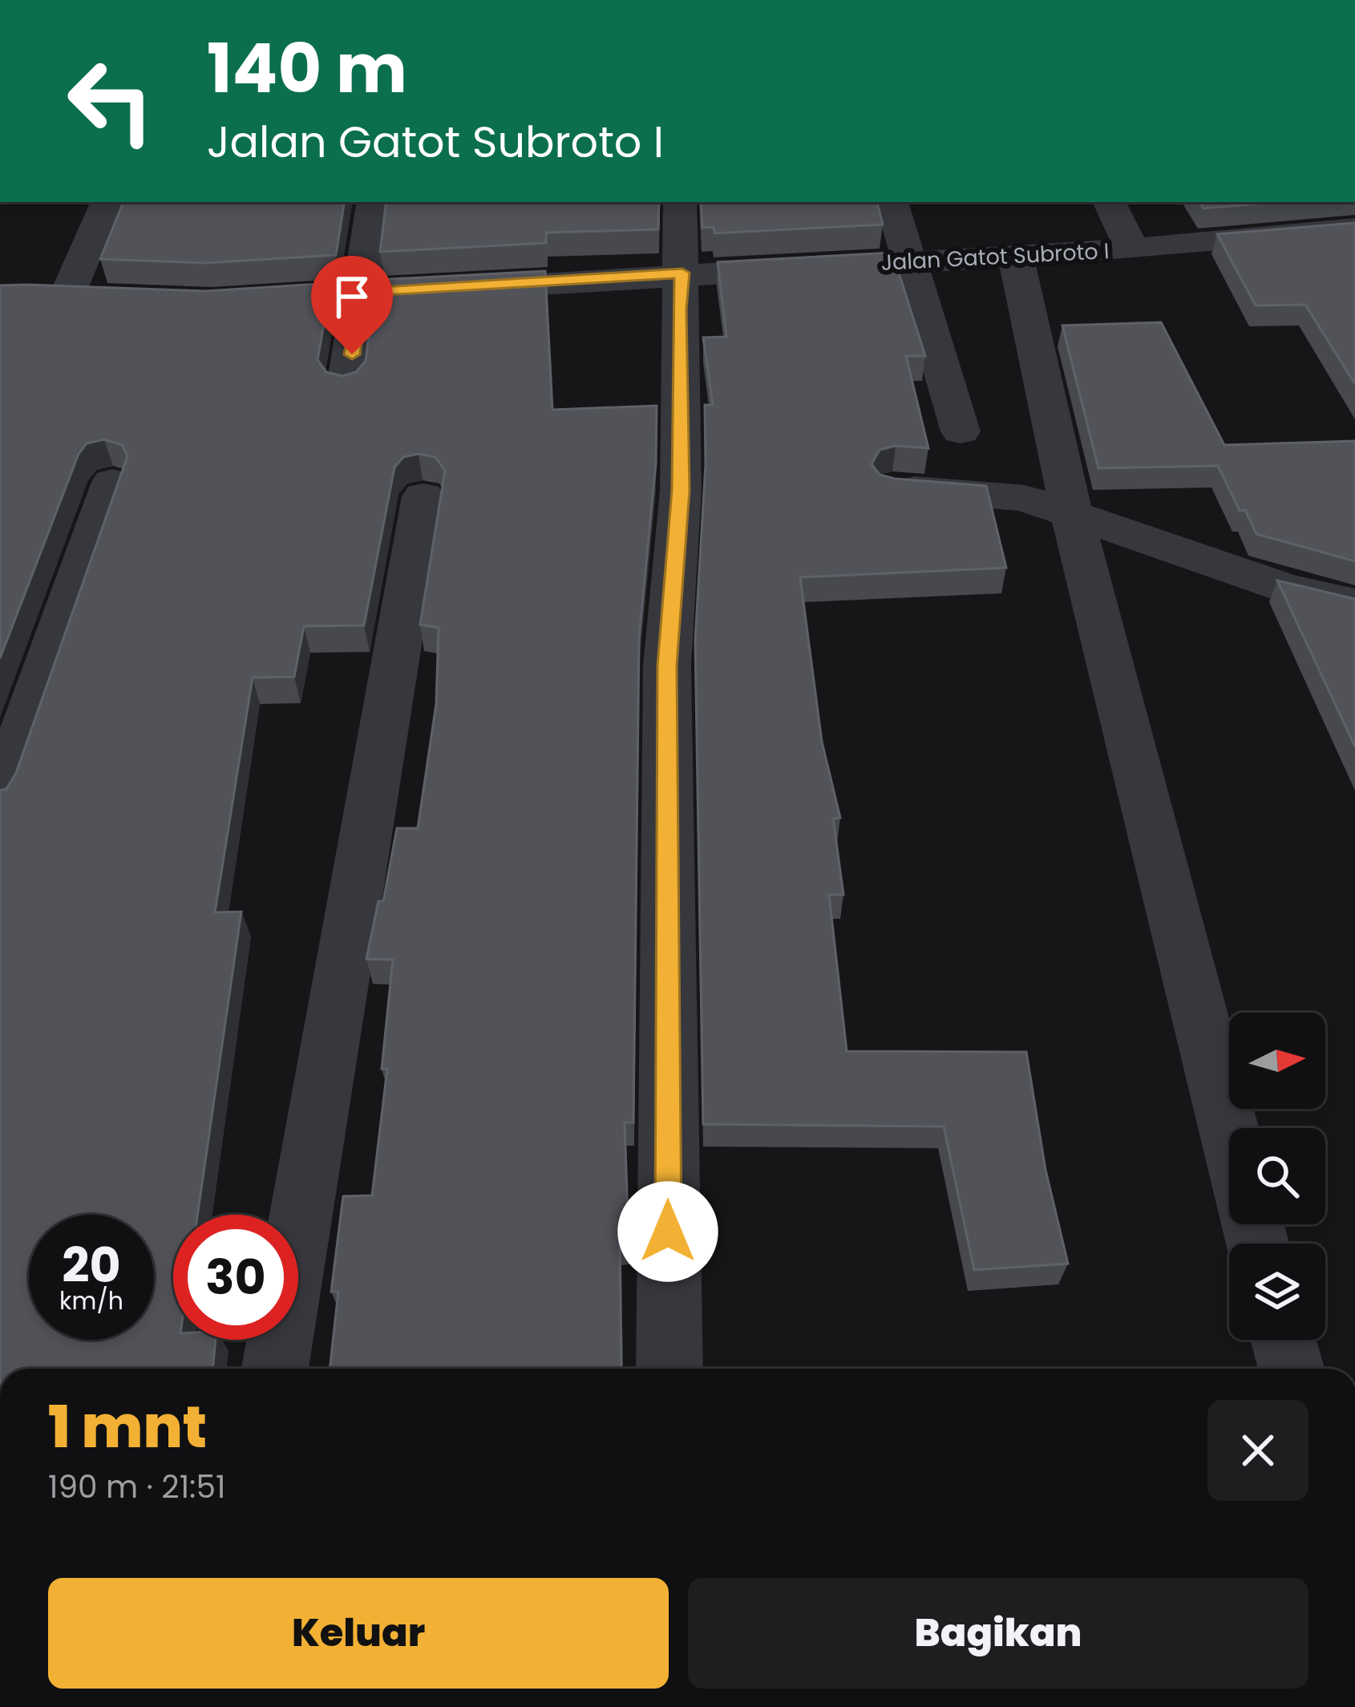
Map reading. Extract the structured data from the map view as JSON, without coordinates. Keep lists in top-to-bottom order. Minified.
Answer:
{"streets":{"street":["Jalan Gatot Subroto I"]},"north":"right","page":{"turn":["140 m","Jalan Gatot Subroto I"],"speed":"20 km/h","limit":"30","heading":["1 mnt","190 m · 21:51"],"buttons":["Keluar","Bagikan"]}}
